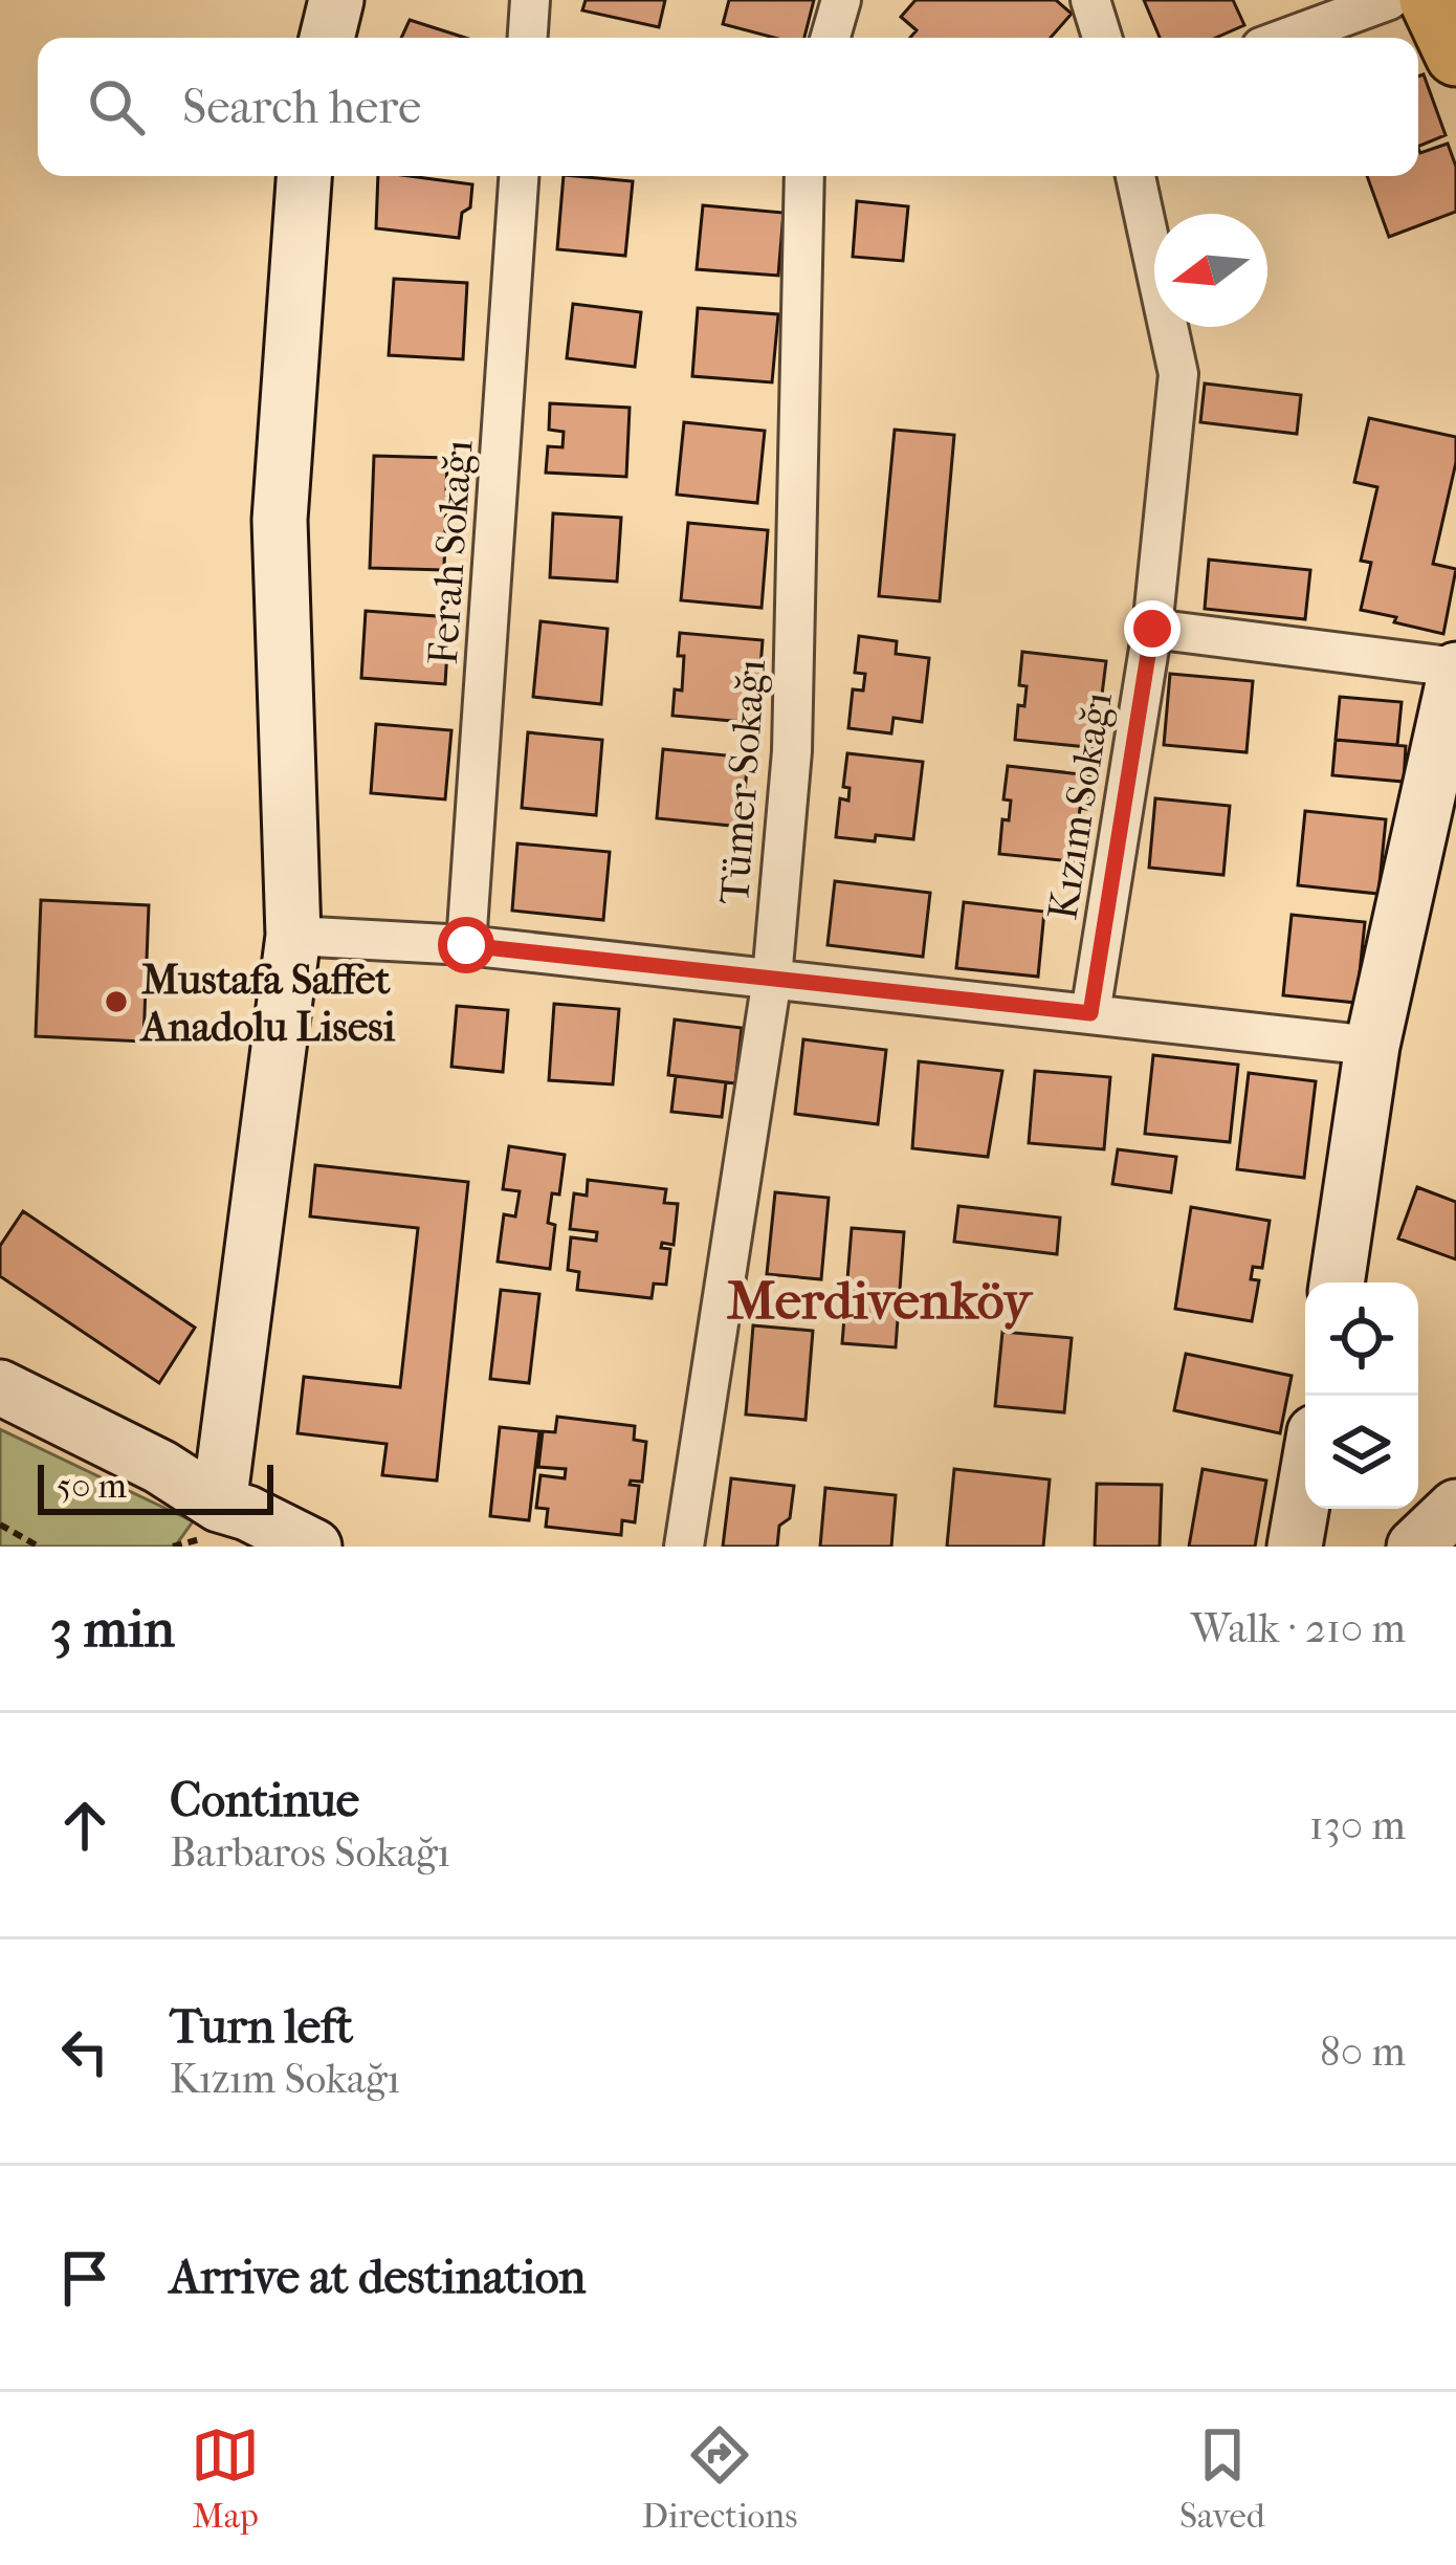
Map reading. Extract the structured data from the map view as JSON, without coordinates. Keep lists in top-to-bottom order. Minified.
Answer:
{"streets":{"street":["Ferah Sokağı","Tümer Sokağı","Kızım Sokağı"]},"districts":["Merdivenköy"],"places":["Mustafa Saffet Anadolu Lisesi"],"scale_bar":"50 m","north":"left","page":{"search":"Search here","scale":"50 m","heading":["3 min","Walk · 210 m"],"list":[["Continue","Barbaros Sokağı","130 m"],["Turn left","Kızım Sokağı","80 m"],"Arrive at destination"],"nav":["Map","Directions","Saved"]}}
